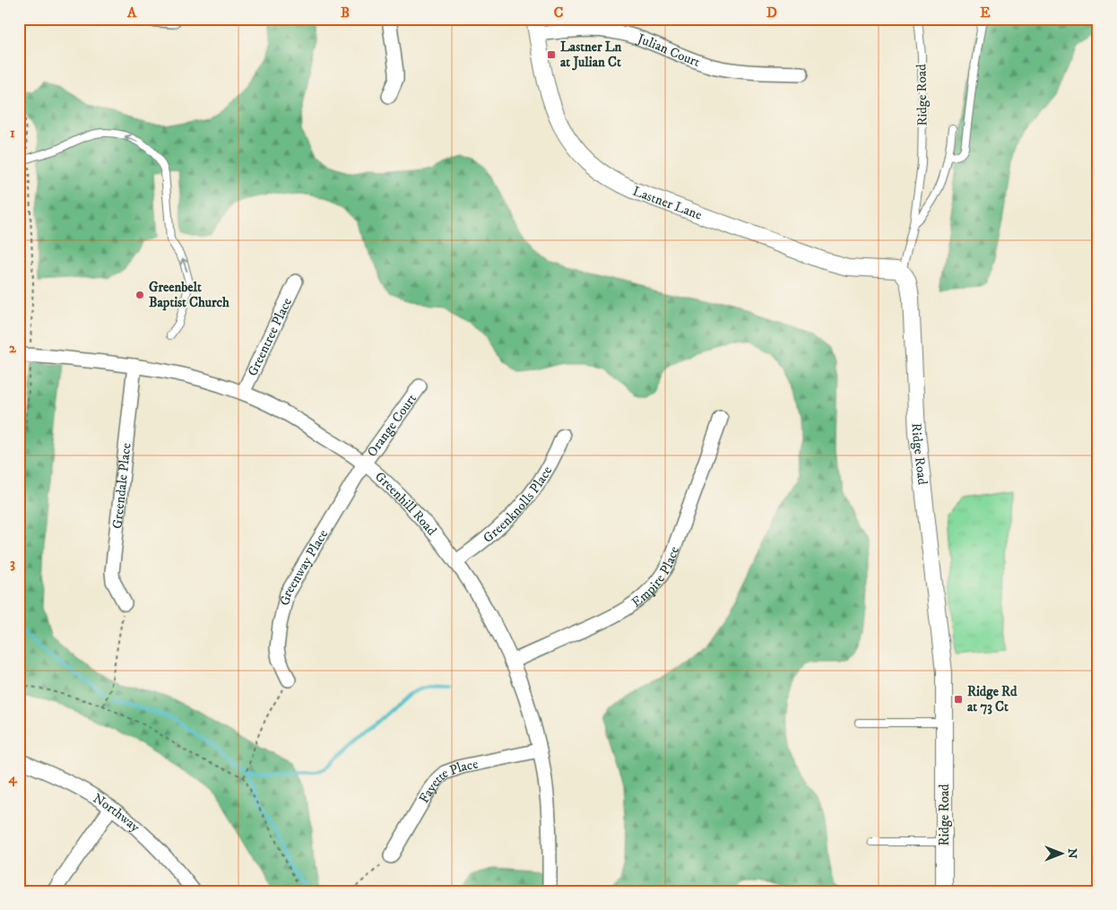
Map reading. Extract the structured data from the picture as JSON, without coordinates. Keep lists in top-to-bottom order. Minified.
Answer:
{"streets":{"street":["Julian Court","Ridge Road","Lastner Lane","Greentree Place","Orange Court","Greendale Place","Greenknolls Place","Greenhill Road","Greenway Place","Empire Place","Fayette Place","Northway"]},"crossings":[["Julian Court","Lastner Lane"],["Ridge Road","Lastner Lane"],["Greentree Place","Greenhill Road"],["Orange Court","Greenhill Road"],["Orange Court","Greenway Place"],["Greendale Place","Greenhill Road"],["Greenknolls Place","Greenhill Road"],["Greenhill Road","Greenway Place"],["Greenhill Road","Empire Place"],["Greenhill Road","Fayette Place"]],"places":{"transit":["Lastner Ln at Julian Ct","Ridge Rd at 73 Ct"],"other":["Greenbelt Baptist Church"]},"north":"right","grid":{"columns":["A","B","C","D","E"],"rows":["1","2","3","4"]}}
